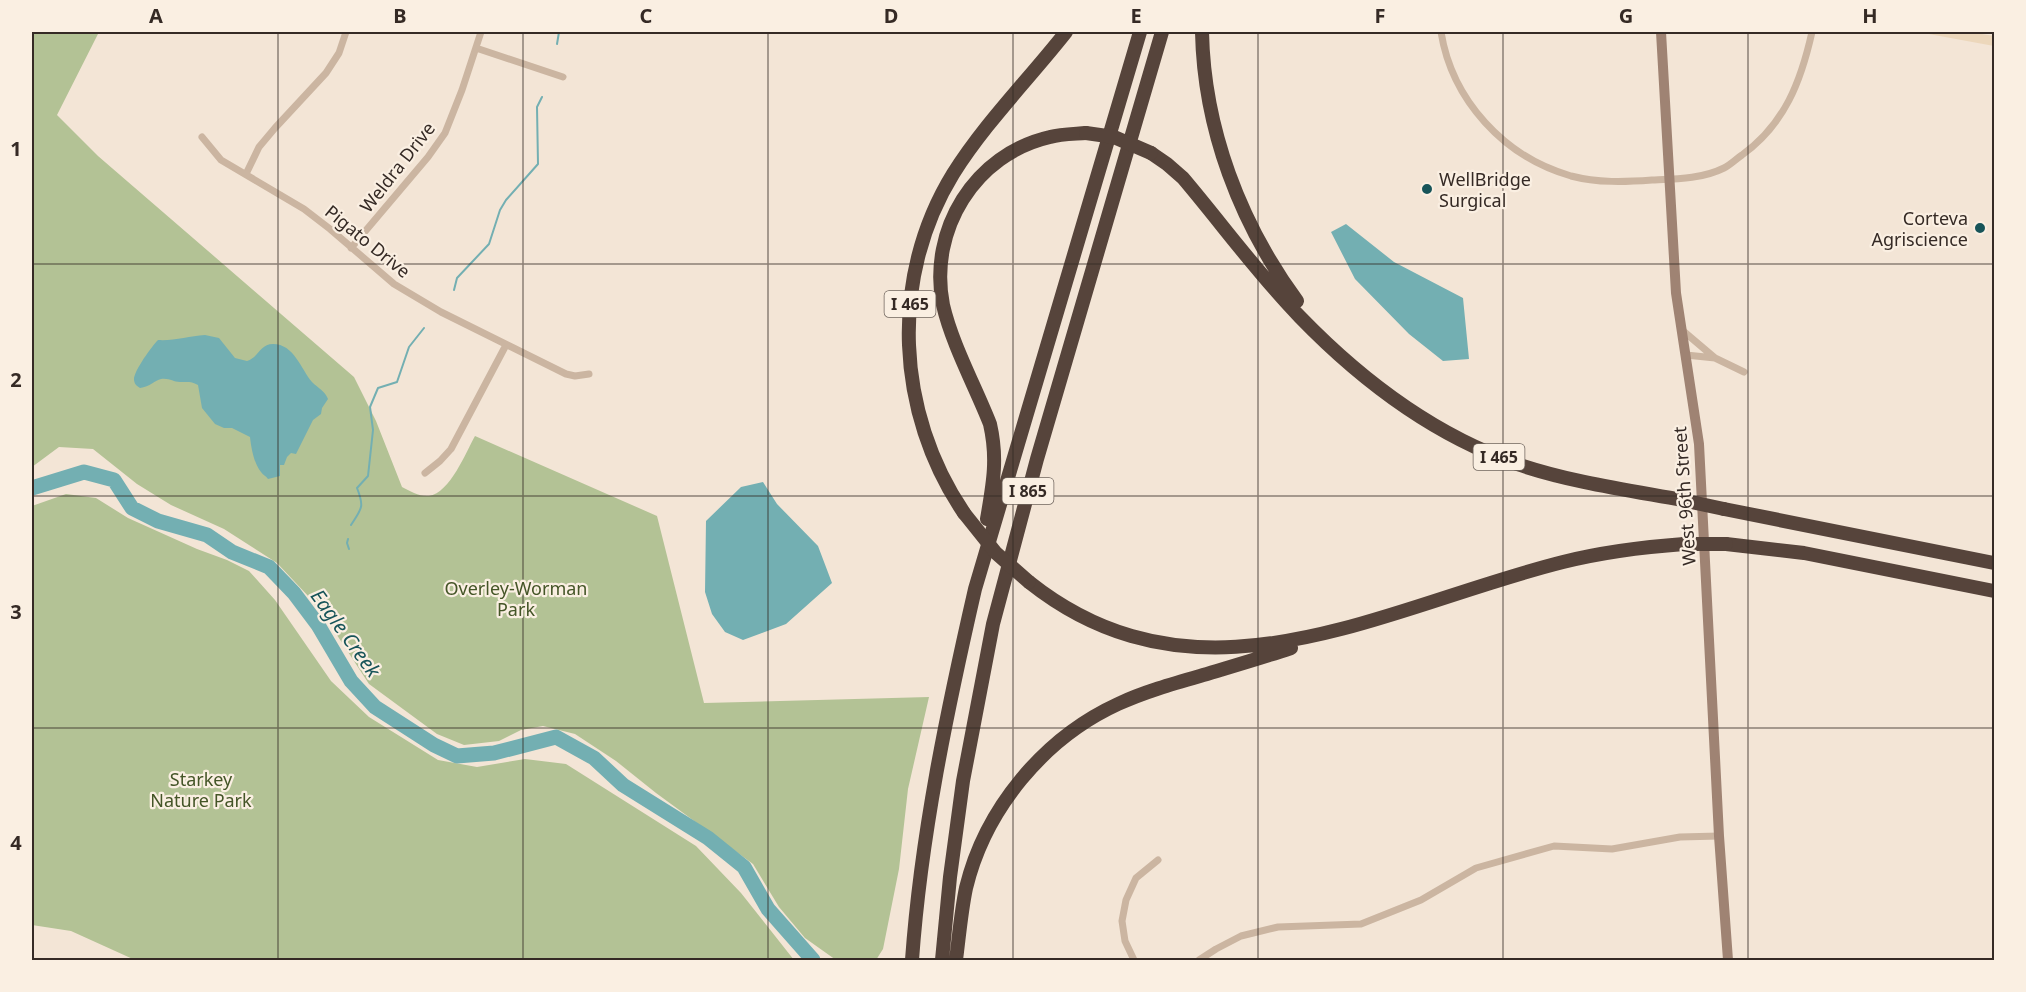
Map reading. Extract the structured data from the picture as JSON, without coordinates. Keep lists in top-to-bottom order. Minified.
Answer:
{"streets":{"highway":["I 465","I 865"],"main road":["West 96th Street"],"street":["Weldra Drive","Pigato Drive"]},"crossings":[["Weldra Drive","Pigato Drive"]],"water":["Eagle Creek"],"parks":["Overley-Worman Park","Starkey Nature Park"],"places":["WellBridge Surgical","Corteva Agriscience"],"grid":{"columns":["A","B","C","D","E","F","G","H"],"rows":["1","2","3","4"]}}
